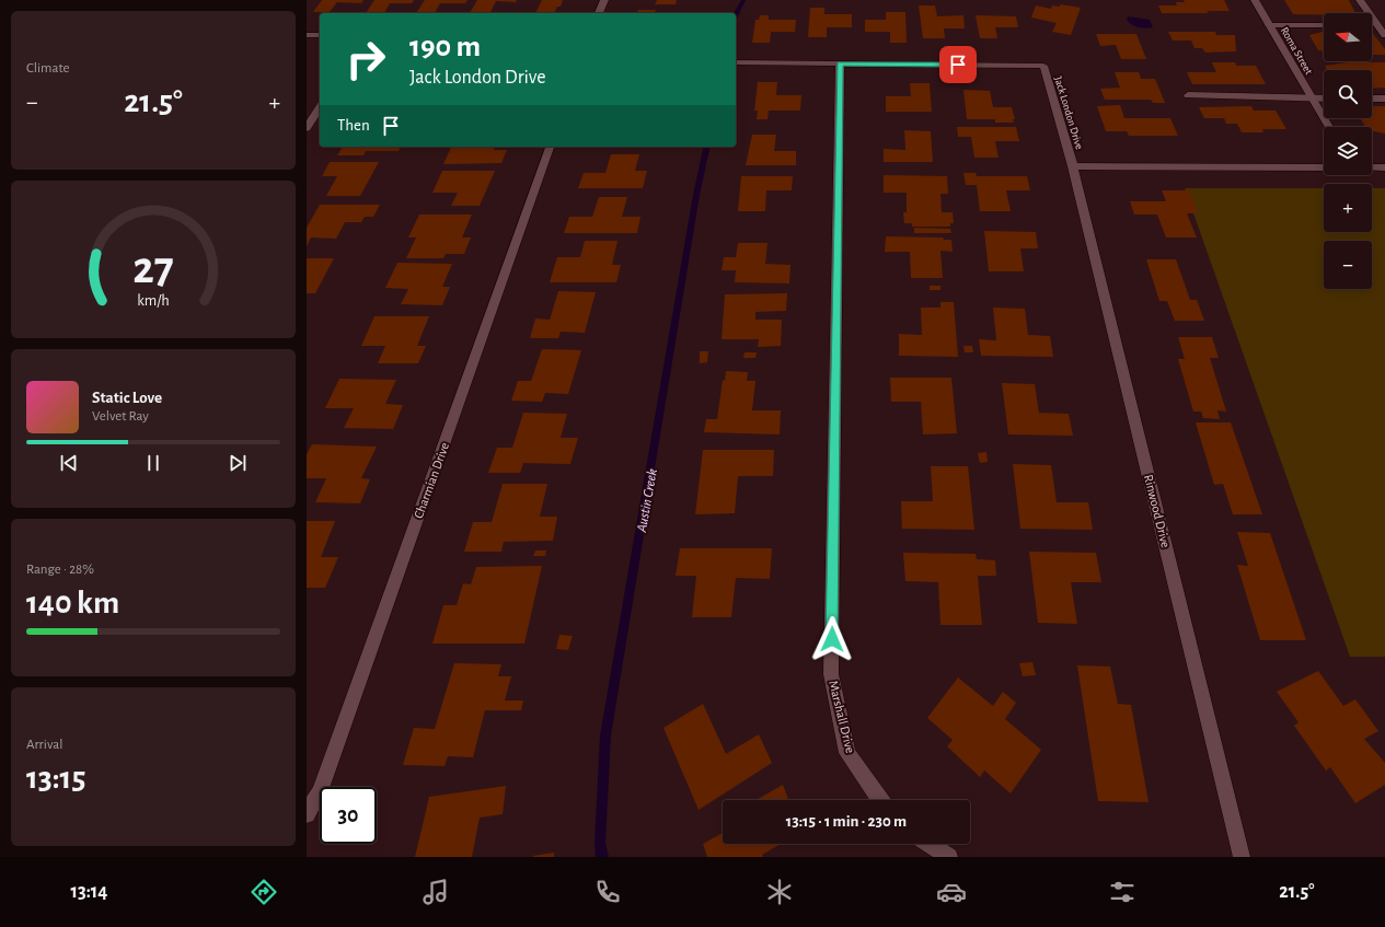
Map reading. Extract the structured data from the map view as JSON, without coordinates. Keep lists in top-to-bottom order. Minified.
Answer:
{"streets":{"street":["Roma Street","Jack London Drive","Charmian Drive","Rinwood Drive","Marshall Drive"]},"crossings":[["Jack London Drive","Rinwood Drive"],["Jack London Drive","Marshall Drive"]],"water":["Austin Creek"],"north":"left","page":{"tile":["Climate",["Range · 28%","140 km"],["Arrival","13:15"]],"map_buttons":["+","−"],"turn":["190 m","Jack London Drive"],"heat":["−","21.5°","+"],"then":"Then","song":["Static Love","Velvet Ray"],"limit":"30","trip":"13:15 · 1 min · 230 m","tabs":["13:14","21.5°"],"gauge":["27","km/h"]}}
